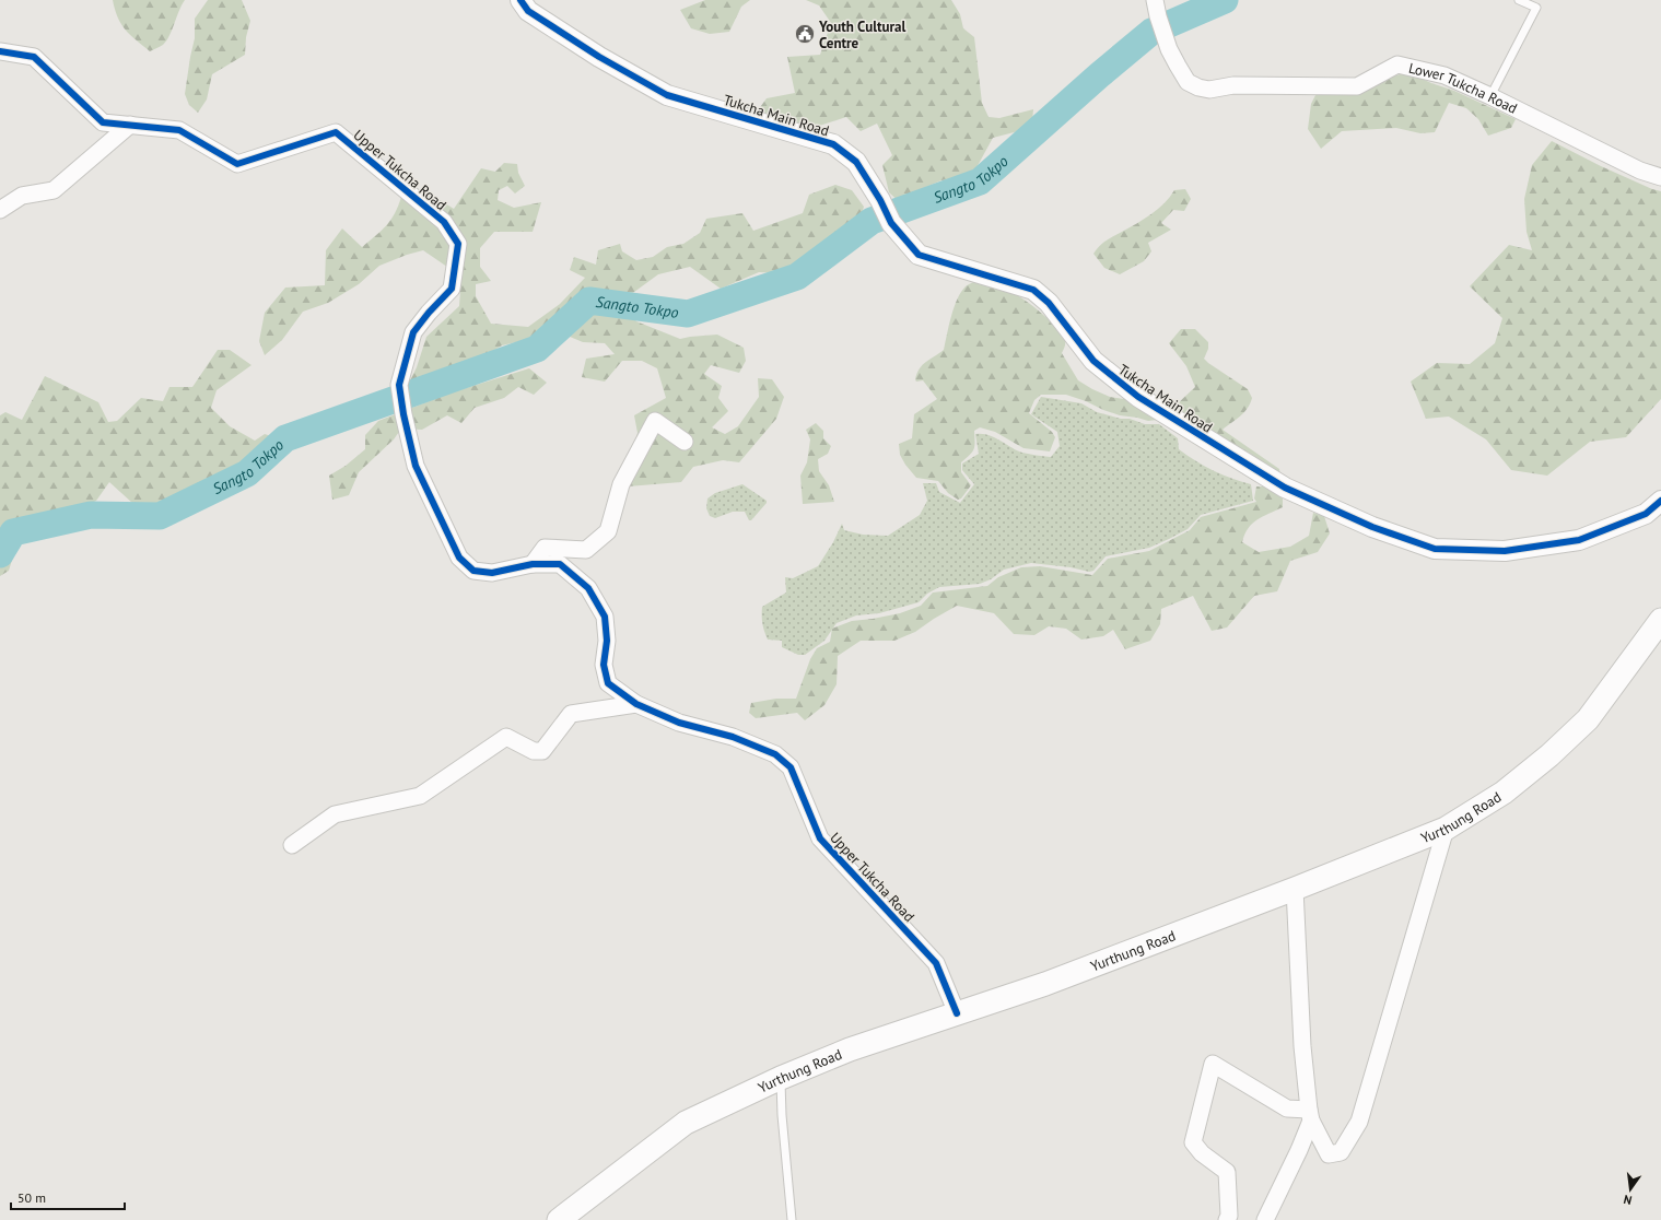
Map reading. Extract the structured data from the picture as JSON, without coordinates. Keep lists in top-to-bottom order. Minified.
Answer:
{"streets":{"main road":["Yurthung Road"],"street":["Lower Tukcha Road","Tukcha Main Road","Upper Tukcha Road"]},"crossings":[["Upper Tukcha Road","Yurthung Road"]],"water":["Sangto Tokpo"],"places":{"public building":["Youth Cultural Centre"]},"scale_bar":"50 m","north":"bottom"}
